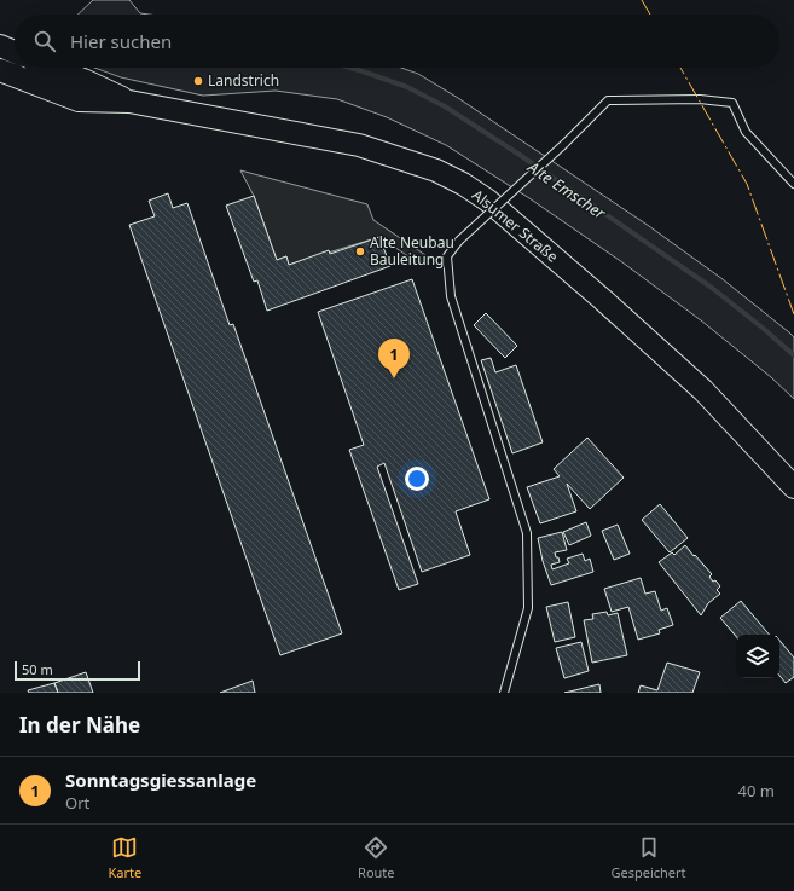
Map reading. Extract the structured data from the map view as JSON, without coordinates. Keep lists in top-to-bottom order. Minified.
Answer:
{"streets":{"street":["Alsumer Straße"]},"water":["Alte Emscher"],"places":["Landstrich","Alte Neubau Bauleitung"],"scale_bar":"50 m","page":{"search":"Hier suchen","pins":"1","scale":"50 m","heading":"In der Nähe","list":[{"mark":"1","name":"Sonntagsgiessanlage","note":"Ort","value":"40 m"}],"nav":["Karte","Route","Gespeichert"]}}
